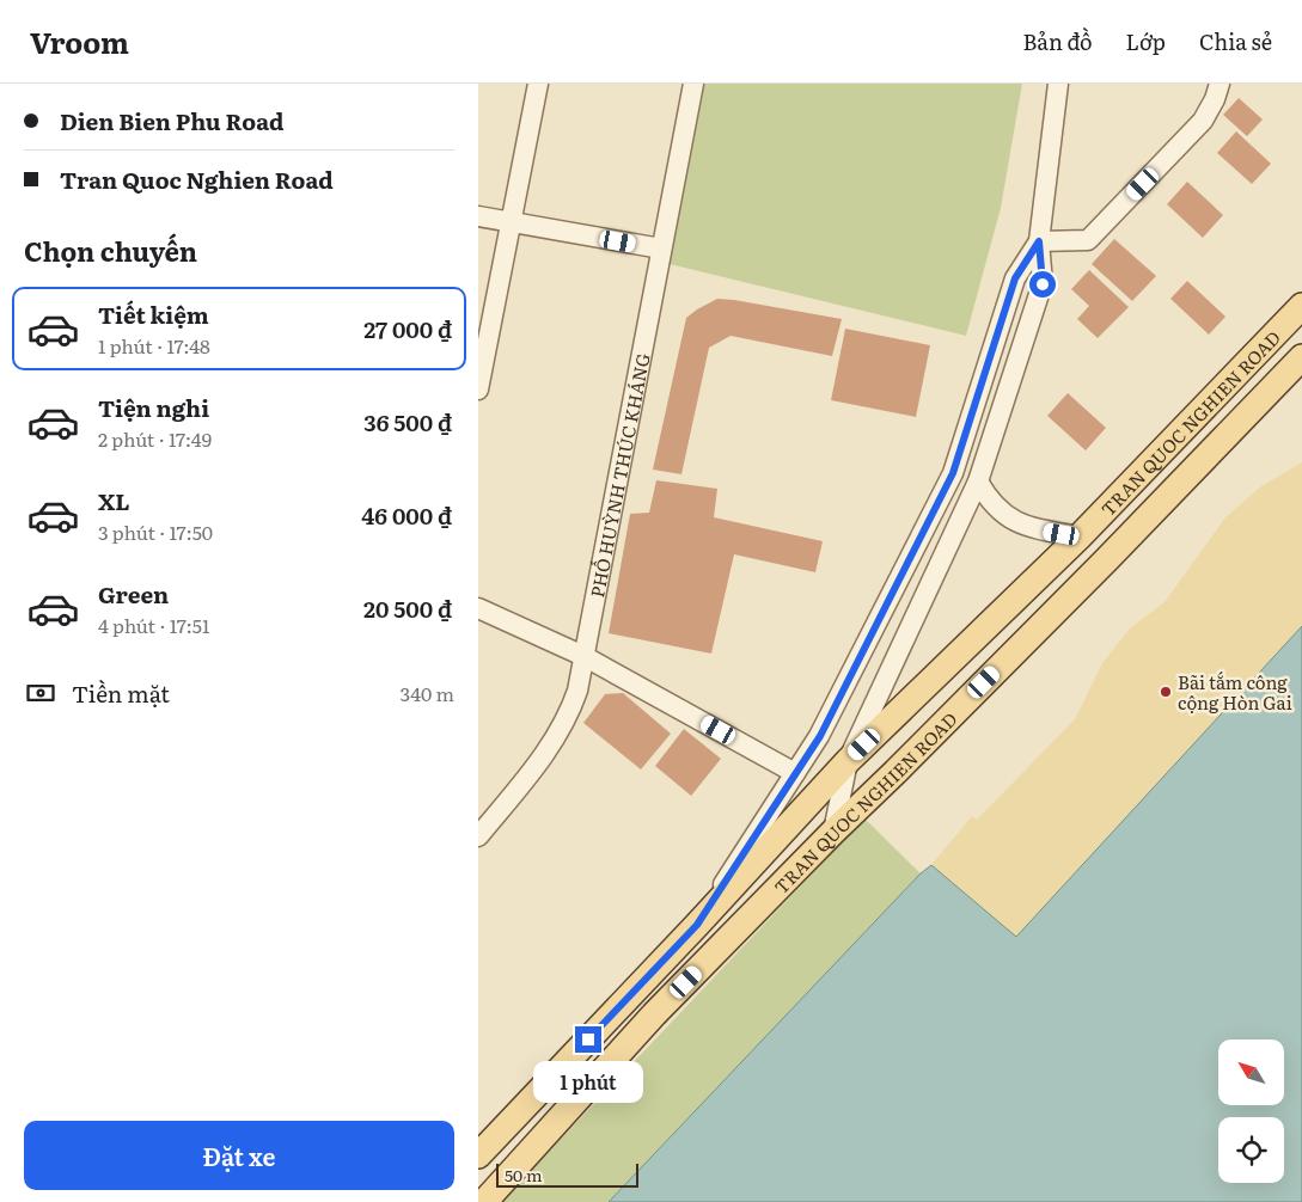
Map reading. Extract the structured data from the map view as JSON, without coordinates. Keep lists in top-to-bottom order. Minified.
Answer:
{"streets":{"main road":["TRAN QUOC NGHIEN ROAD"],"street":["PHỐ HUỲNH THÚC KHÁNG"]},"places":["Bãi tắm công cộng Hòn Gai"],"scale_bar":"50 m","north":"top left","page":{"header":"Vroom","nav":["Bản đồ","Lớp","Chia sẻ"],"banner":["Dien Bien Phu Road","Tran Quoc Nghien Road"],"heading":"Chọn chuyến","list":[{"name":"Tiết kiệm","note":"1 phút · 17:48","value":"27 000 ₫"},{"name":"Tiện nghi","note":"2 phút · 17:49","value":"36 500 ₫"},{"name":"XL","note":"3 phút · 17:50","value":"46 000 ₫"},{"name":"Green","note":"4 phút · 17:51","value":"20 500 ₫"}],"pay":["Tiền mặt","340 m"],"bubble":"1 phút","buttons":"Đặt xe","scale":"50 m"}}
